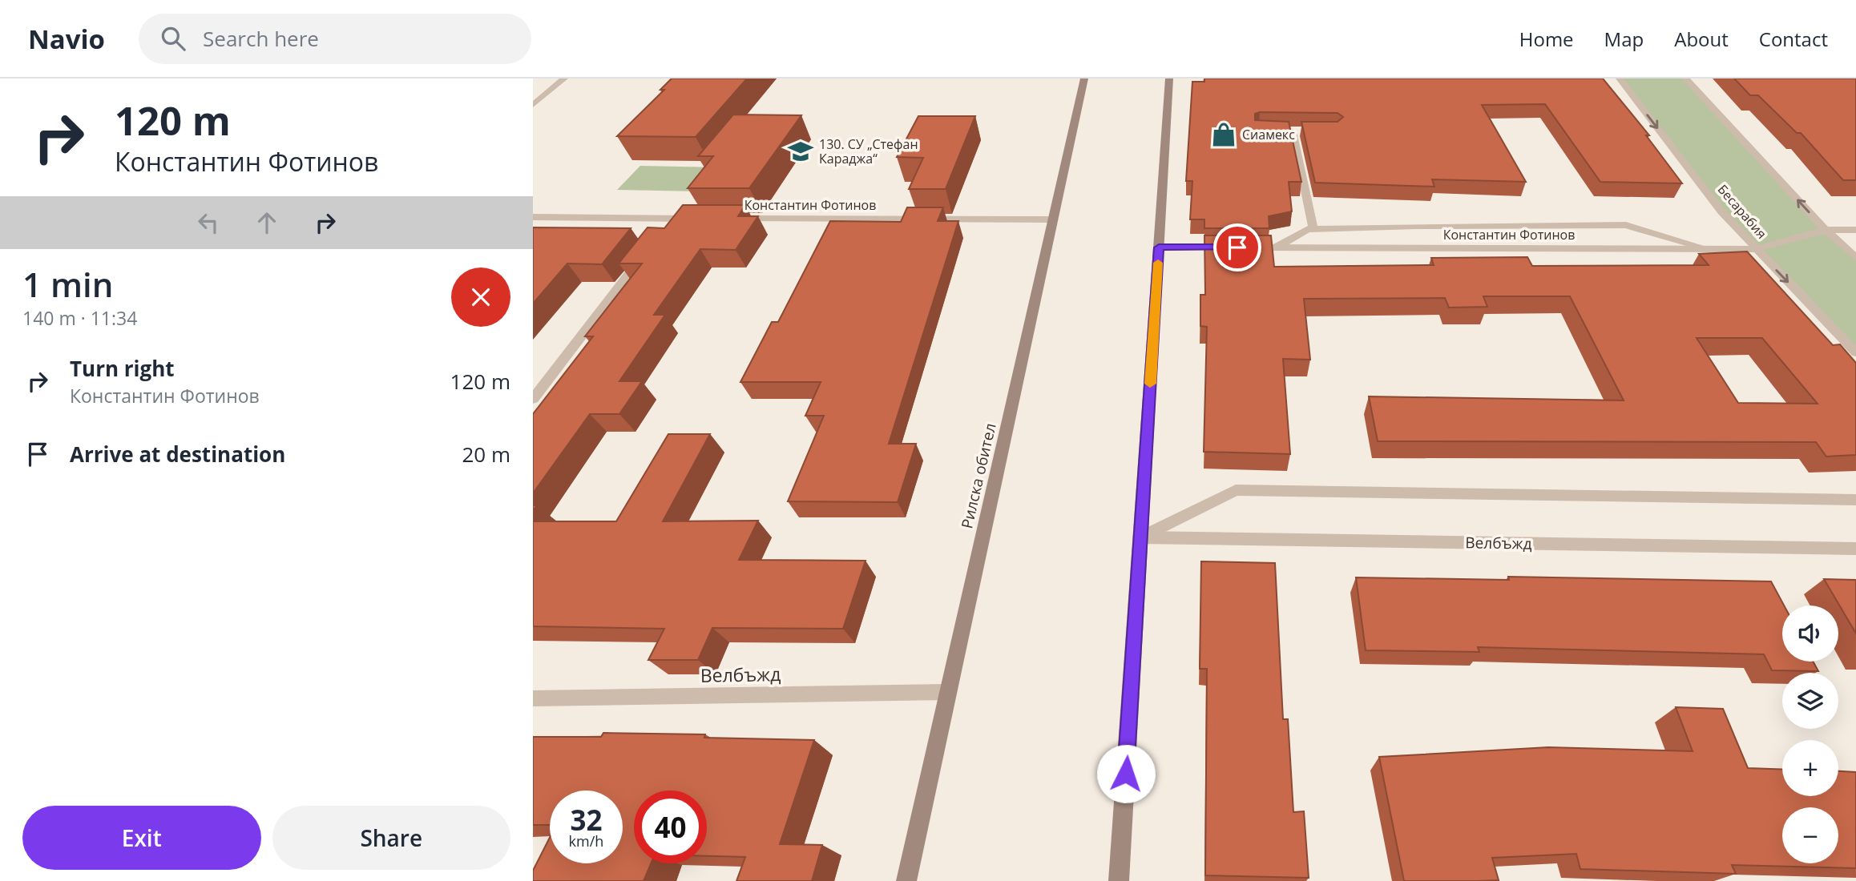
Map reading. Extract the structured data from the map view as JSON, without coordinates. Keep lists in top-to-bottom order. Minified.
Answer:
{"streets":{"street":["Константин Фотинов","Бесарабия","Рилска обител","Велбъжд"]},"crossings":[["Константин Фотинов","Бесарабия"],["Константин Фотинов","Рилска обител"],["Рилска обител","Велбъжд"]],"places":{"shop":["Сиамекс"],"school or university":["130. СУ „Стефан Караджа“"]},"page":{"header":"Navio","search":"Search here","nav":["Home","Map","About","Contact"],"turn":["120 m","Константин Фотинов"],"heading":["1 min","140 m · 11:34"],"list":[{"name":"Turn right","note":"Константин Фотинов","value":"120 m"},{"name":"Arrive at destination","value":"20 m"}],"map_buttons":["+","−"],"speed":"32 km/h","limit":"40","buttons":["Exit","Share"]}}
